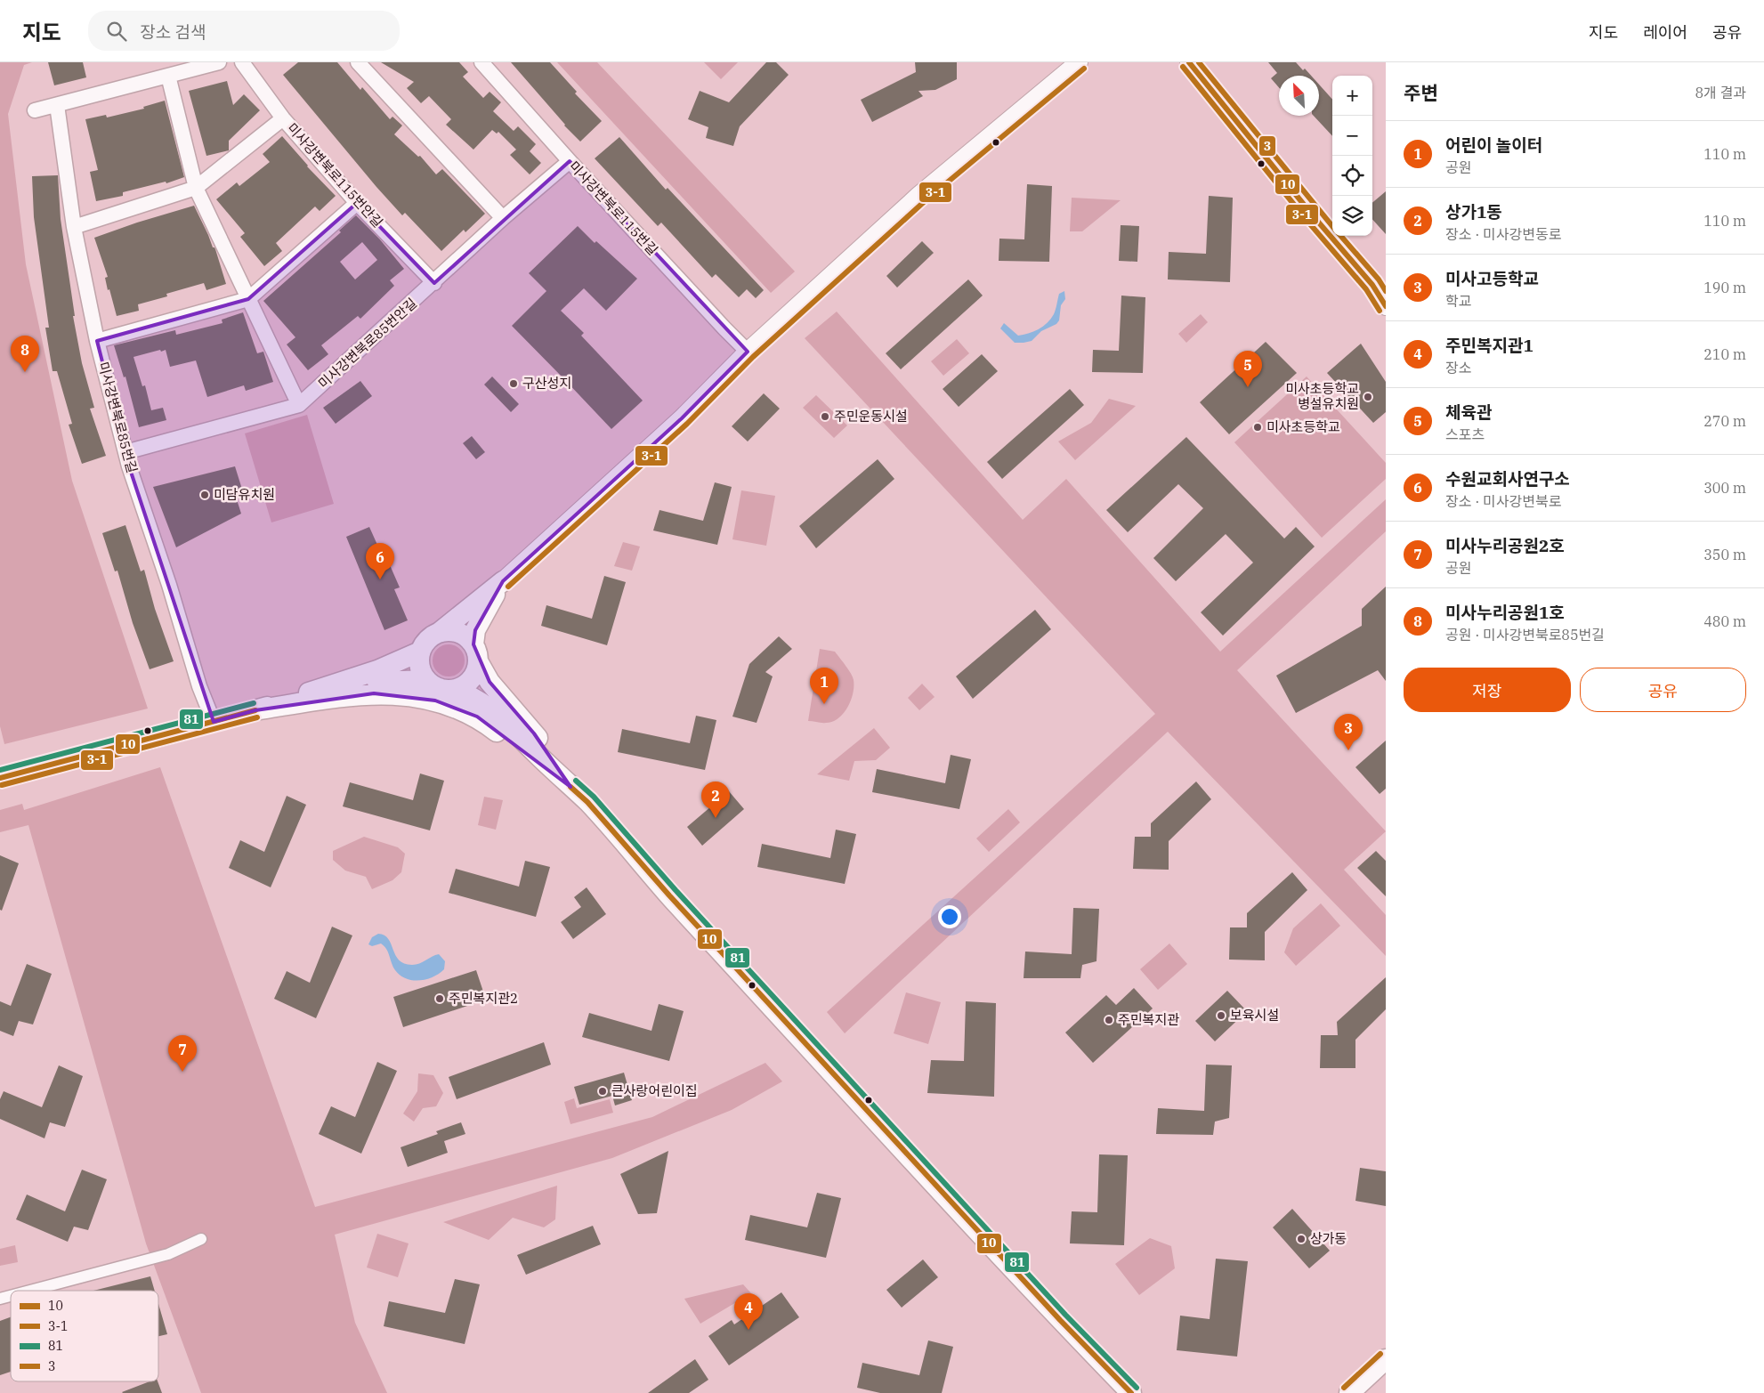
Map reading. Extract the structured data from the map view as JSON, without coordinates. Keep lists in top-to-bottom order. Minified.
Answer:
{"streets":{"street":["미사강변북로115번안길","미사강변북로115번길","미사강변북로85번안길","미사강변북로85번길"]},"crossings":[["미사강변북로115번안길","미사강변북로85번안길"],["미사강변북로115번길","미사강변북로85번안길"],["미사강변북로85번안길","미사강변북로85번길"]],"places":["구산성지","미사초등학교 병설유치원","주민운동시설","미사초등학교","미담유치원","주민복지관2","보육시설","주민복지관","큰사랑어린이집","상가동"],"lines":["transit line 10","transit line 3","transit line 3-1","transit line 81"],"legend":["10","3-1","81","3"],"north":"top left","page":{"header":"지도","search":"장소 검색","nav":["지도","레이어","공유"],"heading":["주변","8개 결과"],"map_buttons":["+","−"],"list":[{"mark":"1","name":"어린이 놀이터","note":"공원","value":"110 m"},{"mark":"2","name":"상가1동","note":"장소 · 미사강변동로","value":"110 m"},{"mark":"3","name":"미사고등학교","note":"학교","value":"190 m"},{"mark":"4","name":"주민복지관1","note":"장소","value":"210 m"},{"mark":"5","name":"체육관","note":"스포츠","value":"270 m"},{"mark":"6","name":"수원교회사연구소","note":"장소 · 미사강변북로","value":"300 m"},{"mark":"7","name":"미사누리공원2호","note":"공원","value":"350 m"},{"mark":"8","name":"미사누리공원1호","note":"공원 · 미사강변북로85번길","value":"480 m"}],"pins":["8","5","6","1","3","2","7","4"],"buttons":["저장","공유"]}}
